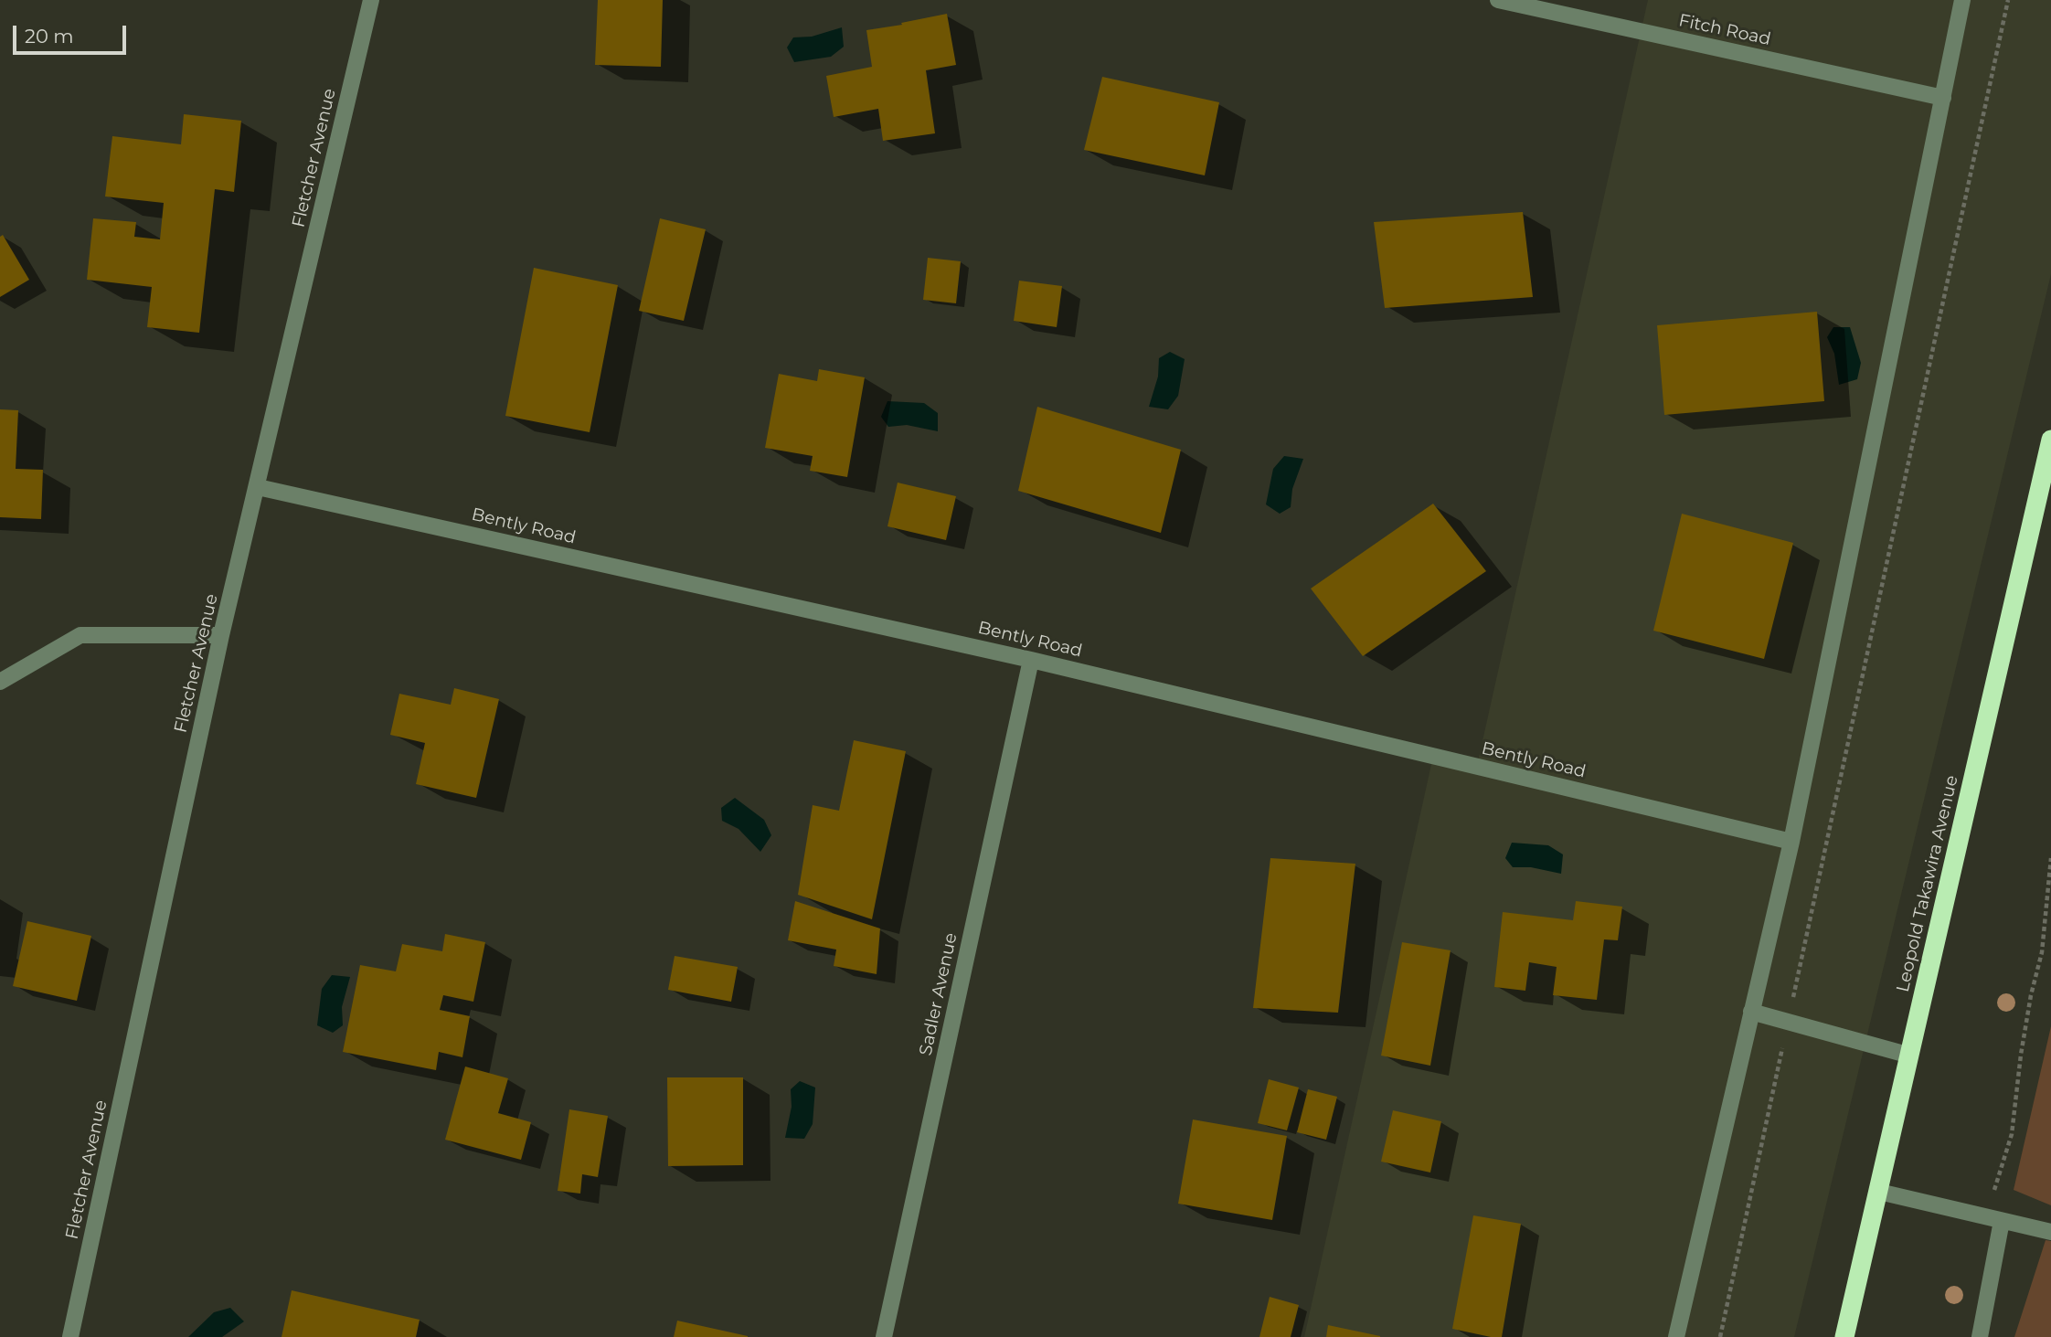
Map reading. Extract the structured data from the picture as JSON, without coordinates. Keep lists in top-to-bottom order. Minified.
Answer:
{"streets":{"highway":["Leopold Takawira Avenue"],"street":["Fitch Road","Fletcher Avenue","Bently Road","Sadler Avenue"]},"crossings":[["Fletcher Avenue","Bently Road"],["Bently Road","Sadler Avenue"]],"scale_bar":"20 m"}
